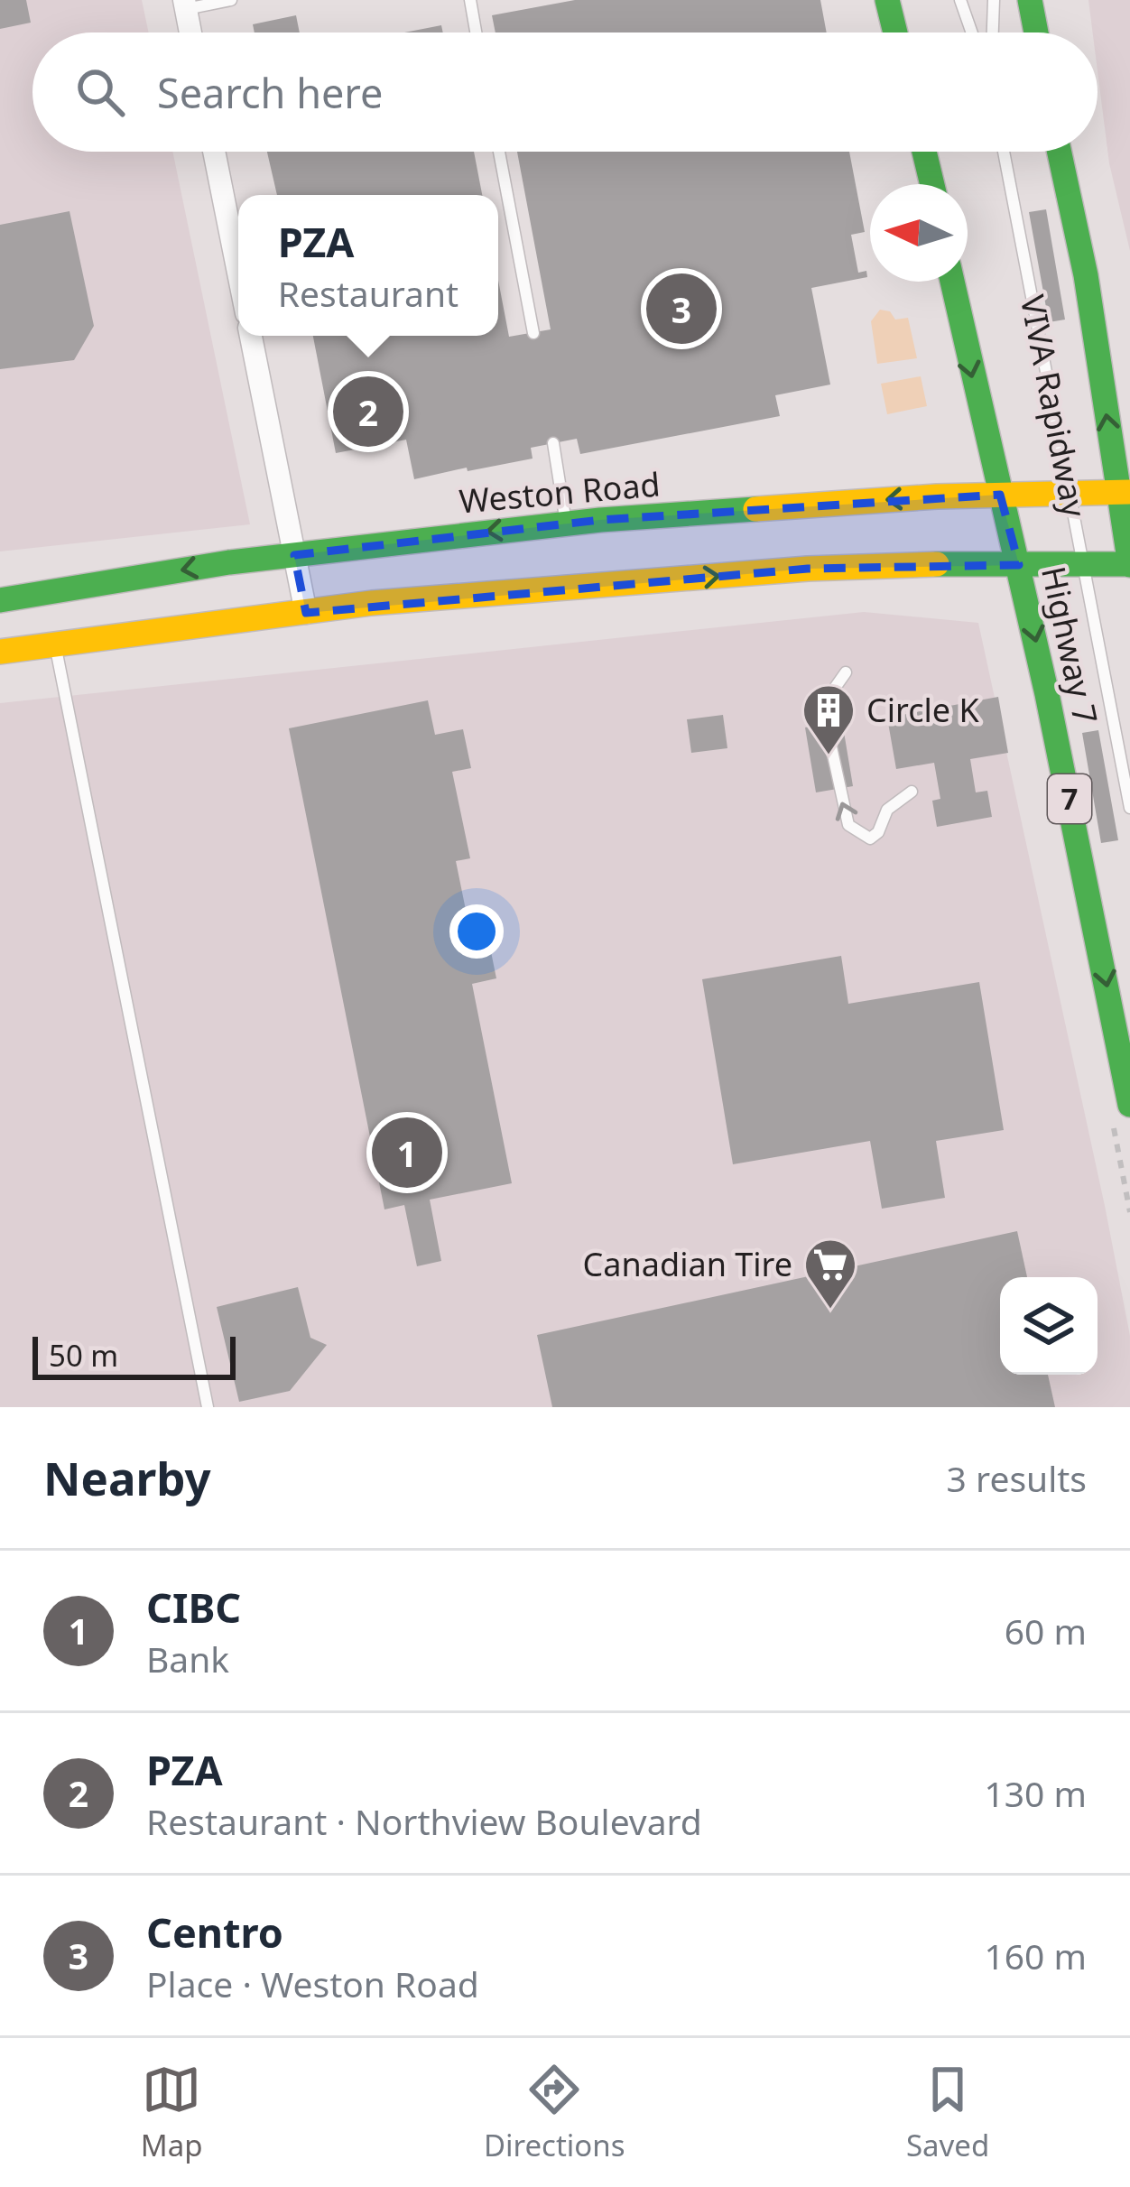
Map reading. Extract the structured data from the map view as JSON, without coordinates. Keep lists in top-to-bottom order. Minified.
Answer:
{"streets":{"main road":["Weston Road","Highway 7","7"],"lane":["VIVA Rapidway"]},"crossings":[["VIVA Rapidway","Weston Road"],["Weston Road","Highway 7"]],"places":{"building":["Circle K"],"supermarket":["Canadian Tire"]},"scale_bar":"50 m","north":"left","page":{"search":"Search here","popup":["PZA","Restaurant"],"pins":["3","2","1"],"scale":"50 m","heading":["Nearby","3 results"],"list":[{"mark":"1","name":"CIBC","note":"Bank","value":"60 m"},{"mark":"2","name":"PZA","note":"Restaurant · Northview Boulevard","value":"130 m"},{"mark":"3","name":"Centro","note":"Place · Weston Road","value":"160 m"}],"nav":["Map","Directions","Saved"]}}
